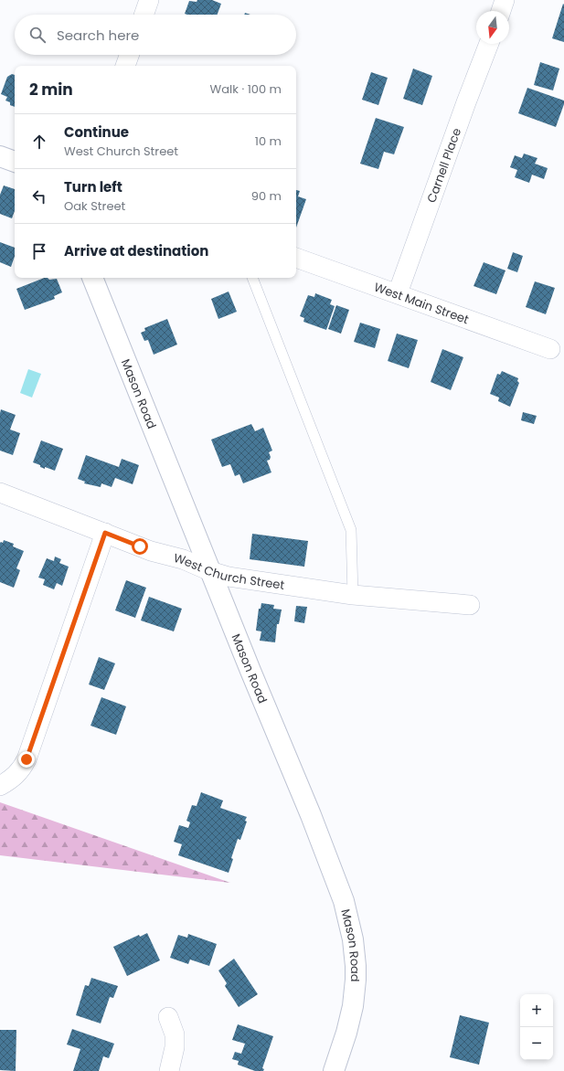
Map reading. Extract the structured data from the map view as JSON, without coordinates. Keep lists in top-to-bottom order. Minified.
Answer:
{"streets":{"main road":["Mason Road"],"street":["Carnell Place","West Main Street","West Church Street"]},"crossings":[["Carnell Place","West Main Street"],["Mason Road","West Church Street"]],"north":"bottom","page":{"search":"Search here","heading":["2 min","Walk · 100 m"],"list":[["Continue","West Church Street","10 m"],["Turn left","Oak Street","90 m"],"Arrive at destination"],"map_buttons":["+","−"]}}
